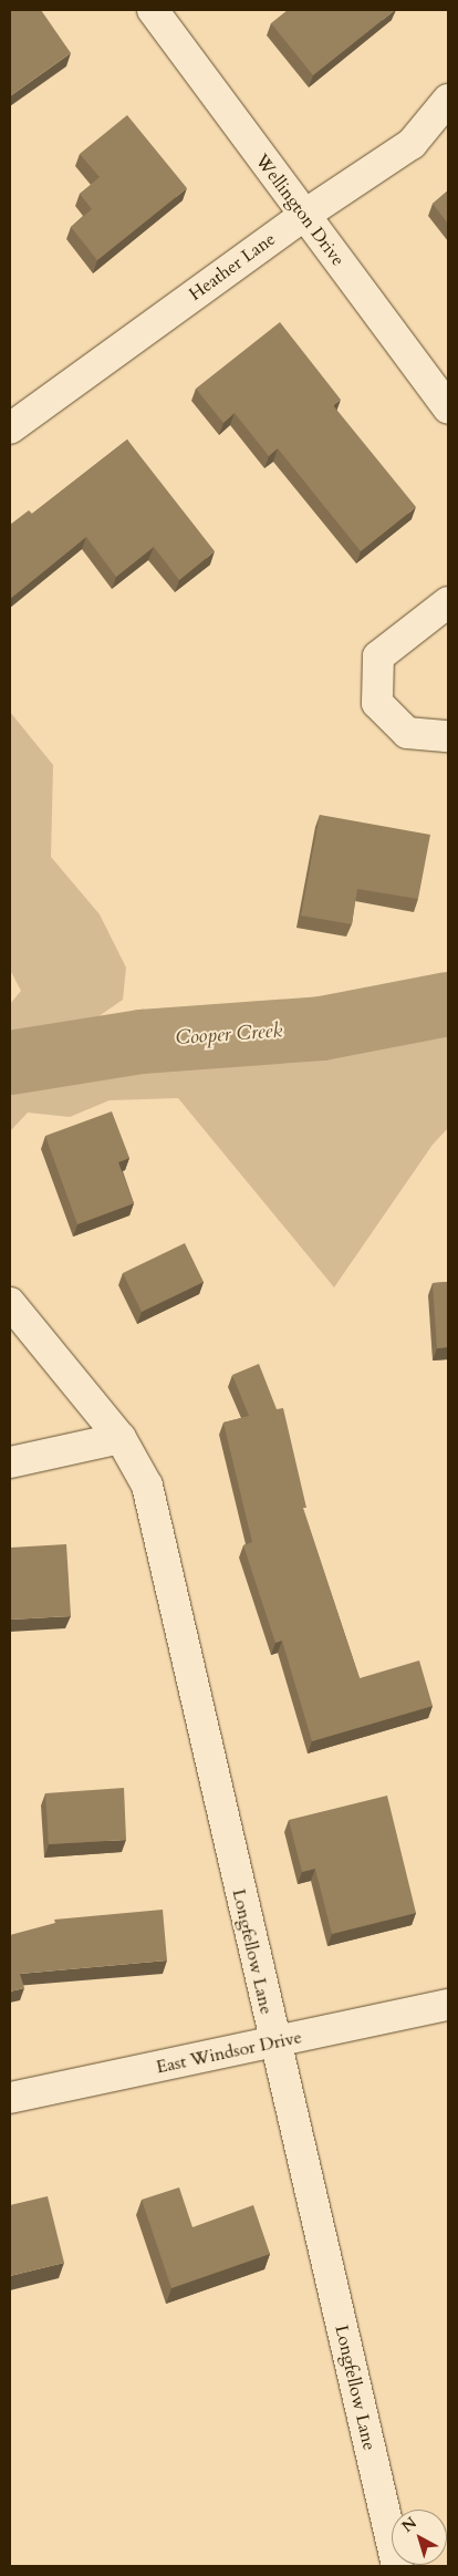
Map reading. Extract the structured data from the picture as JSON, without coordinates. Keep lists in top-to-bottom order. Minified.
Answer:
{"streets":{"street":["Wellington Drive","Heather Lane","Longfellow Lane","East Windsor Drive"]},"crossings":[["Wellington Drive","Heather Lane"],["Longfellow Lane","East Windsor Drive"]],"water":["Cooper Creek"],"north":"top left"}
